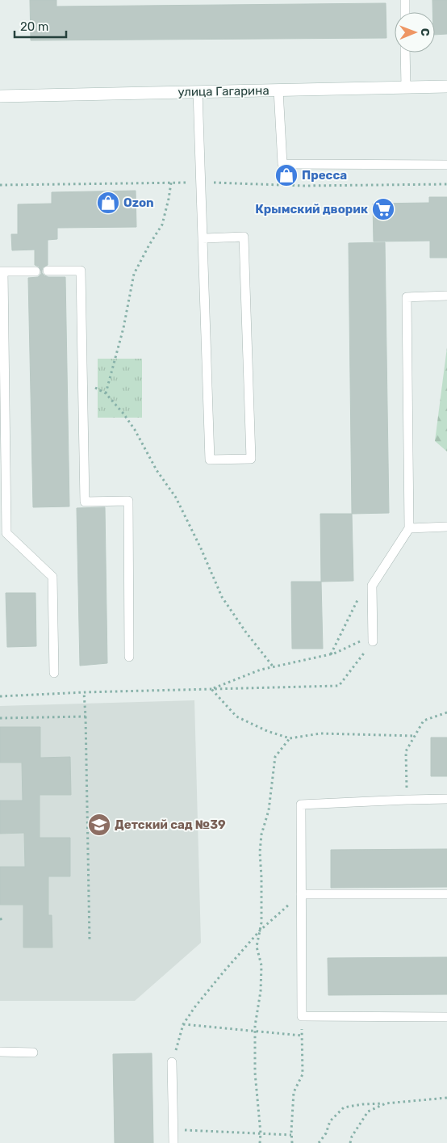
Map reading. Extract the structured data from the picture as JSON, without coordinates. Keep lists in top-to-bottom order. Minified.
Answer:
{"streets":{"street":["улица Гагарина"]},"places":{"shop":["Пресса","Ozon"],"supermarket":["Крымский дворик"],"school or university":["Детский сад №39"]},"scale_bar":"20 m","north":"right"}
